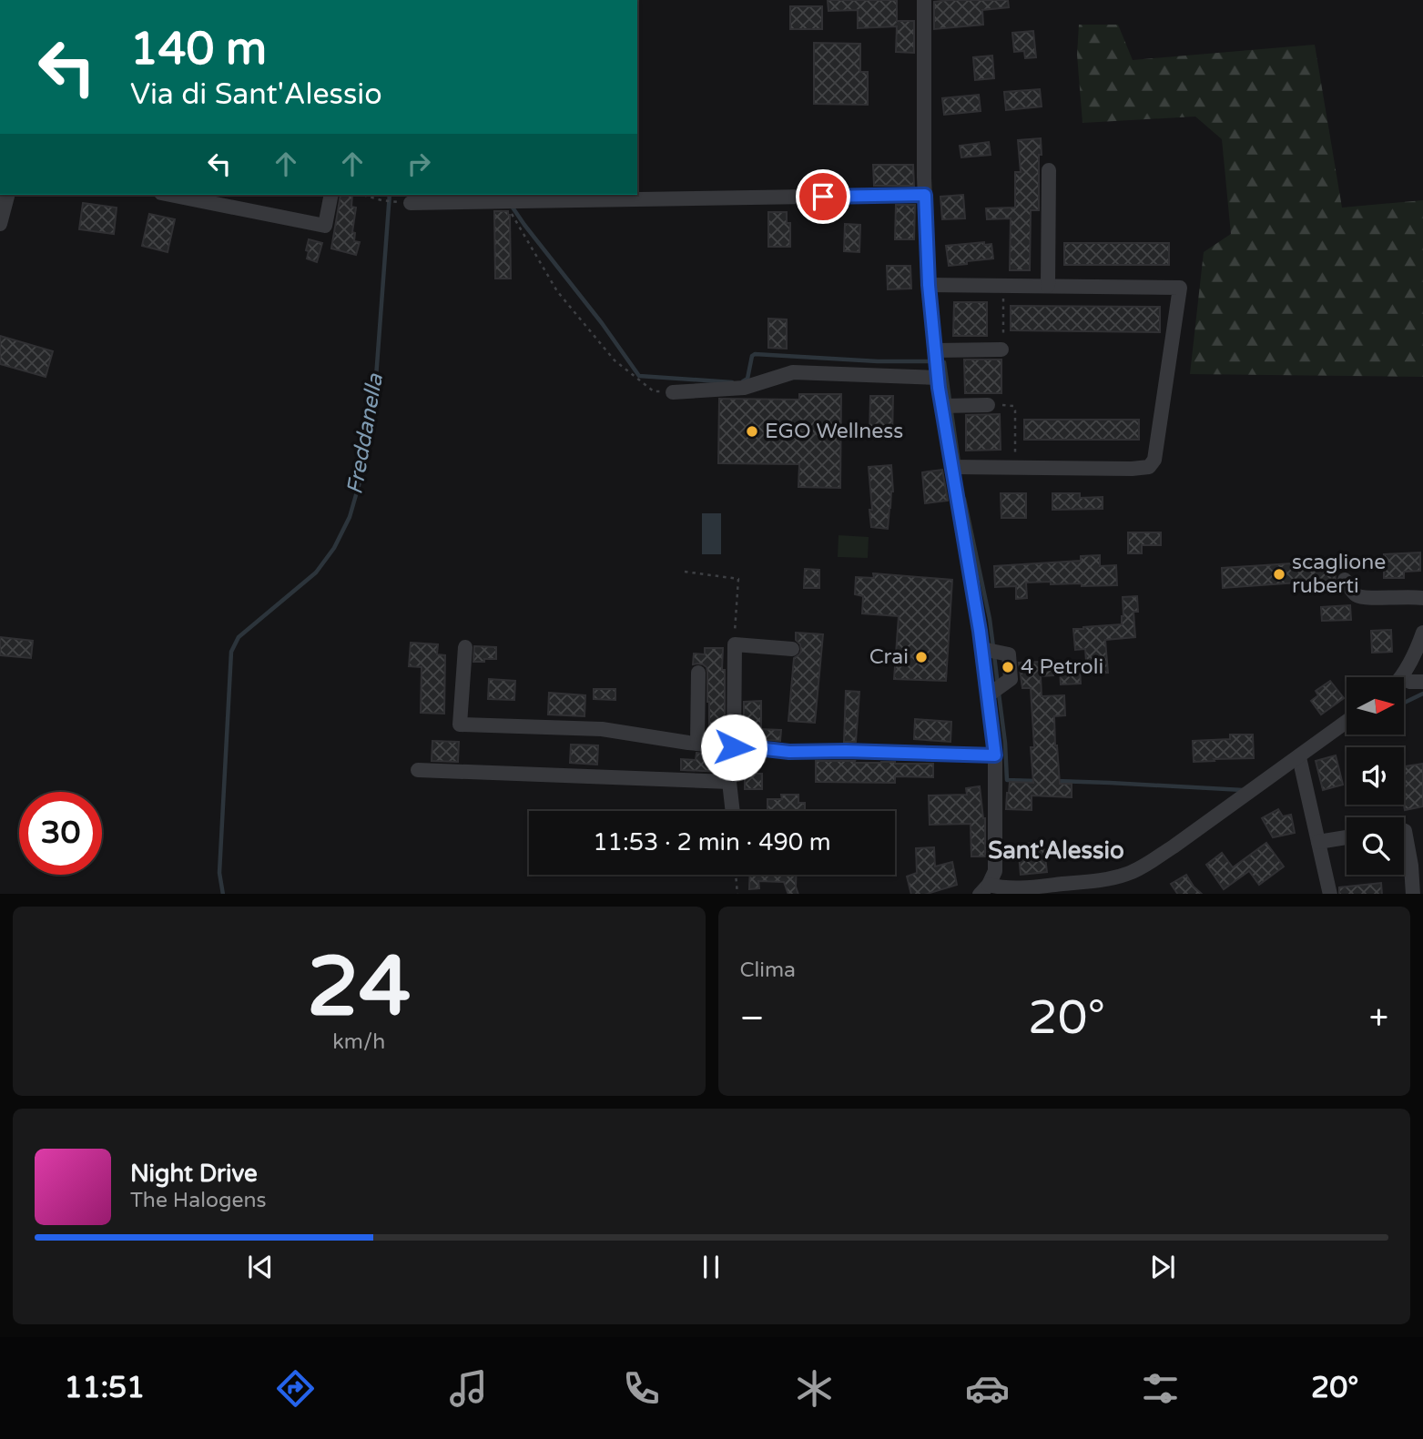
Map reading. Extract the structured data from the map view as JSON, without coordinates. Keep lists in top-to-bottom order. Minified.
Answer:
{"districts":["Sant'Alessio"],"water":["Freddanella"],"places":["EGO Wellness","scaglione ruberti","Crai","4 Petroli"],"north":"right","page":{"turn":["140 m","Via di Sant'Alessio"],"limit":"30","trip":"11:53 · 2 min · 490 m","tile":[["24","km/h"],"Clima"],"heat":["−","20°","+"],"song":["Night Drive","The Halogens"],"tabs":["11:51","20°"]}}
